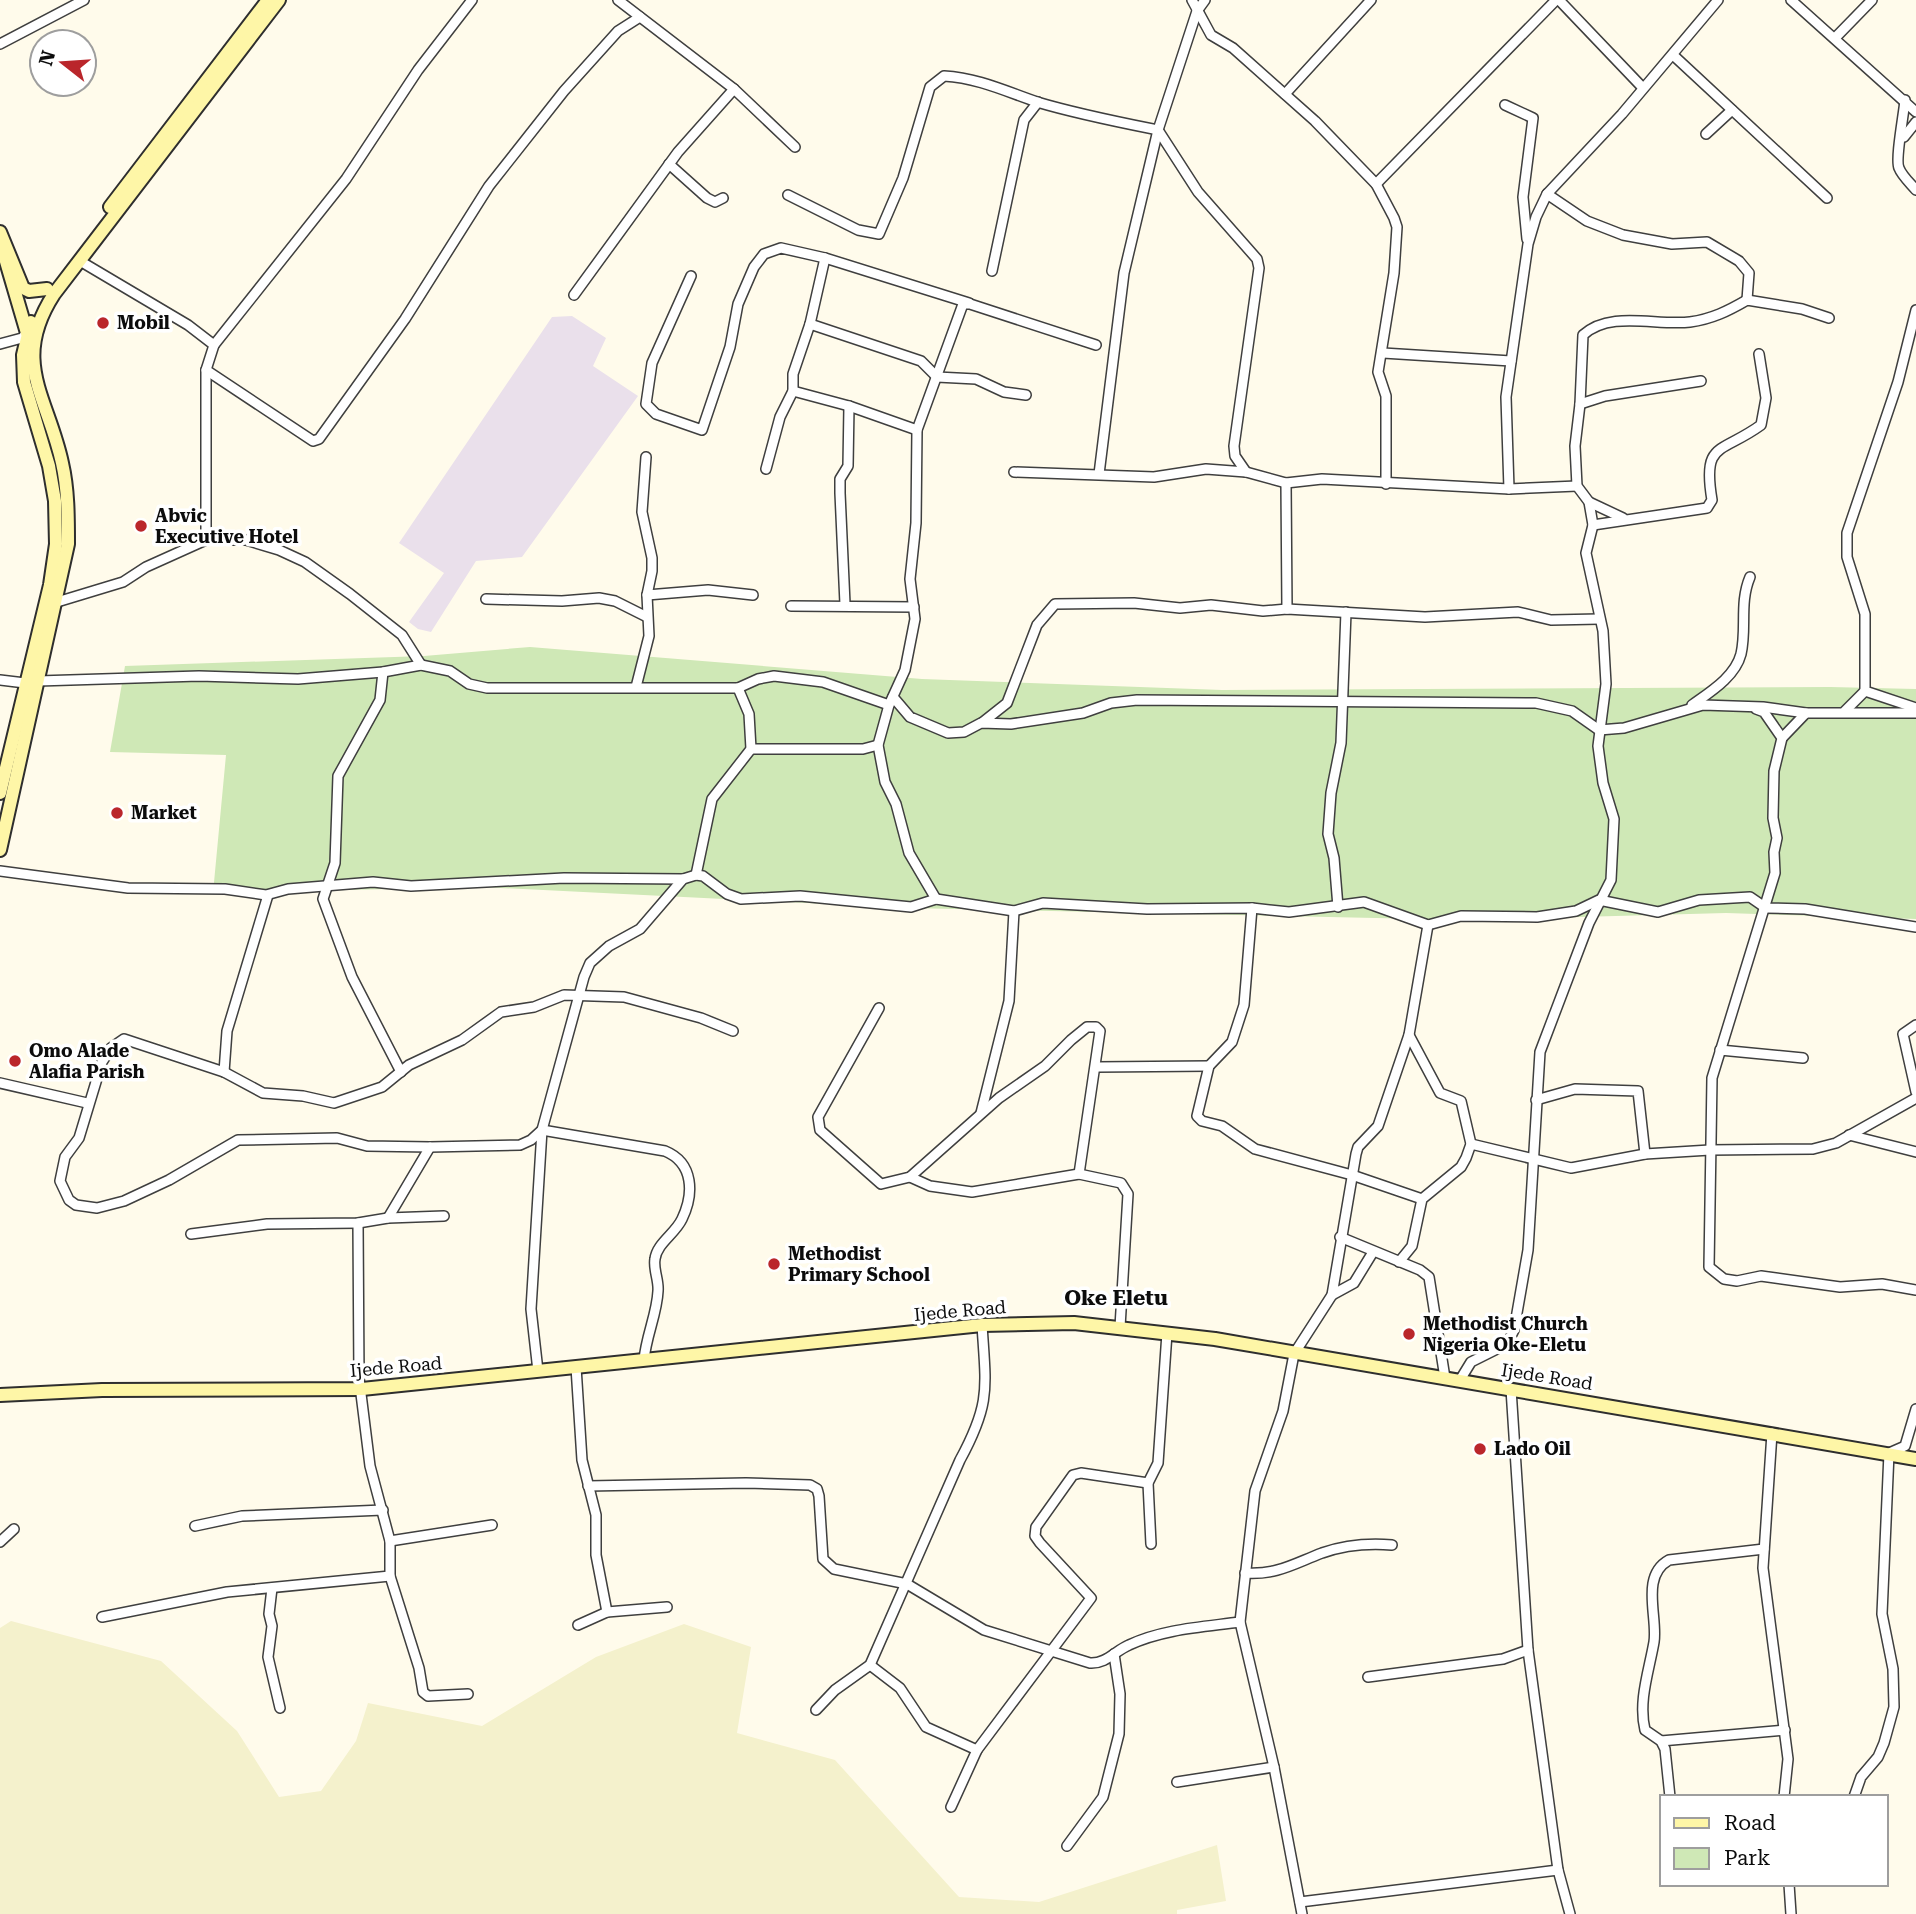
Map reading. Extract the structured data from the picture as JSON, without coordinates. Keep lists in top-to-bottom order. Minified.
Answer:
{"streets":{"main road":["Ijede Road"]},"districts":["Oke Eletu"],"places":["Mobil","Abvic Executive Hotel","Market","Omo Alade Alafia Parish","Methodist Primary School","Methodist Church Nigeria Oke-Eletu","Lado Oil"],"legend":["Road","Park"],"north":"left"}
